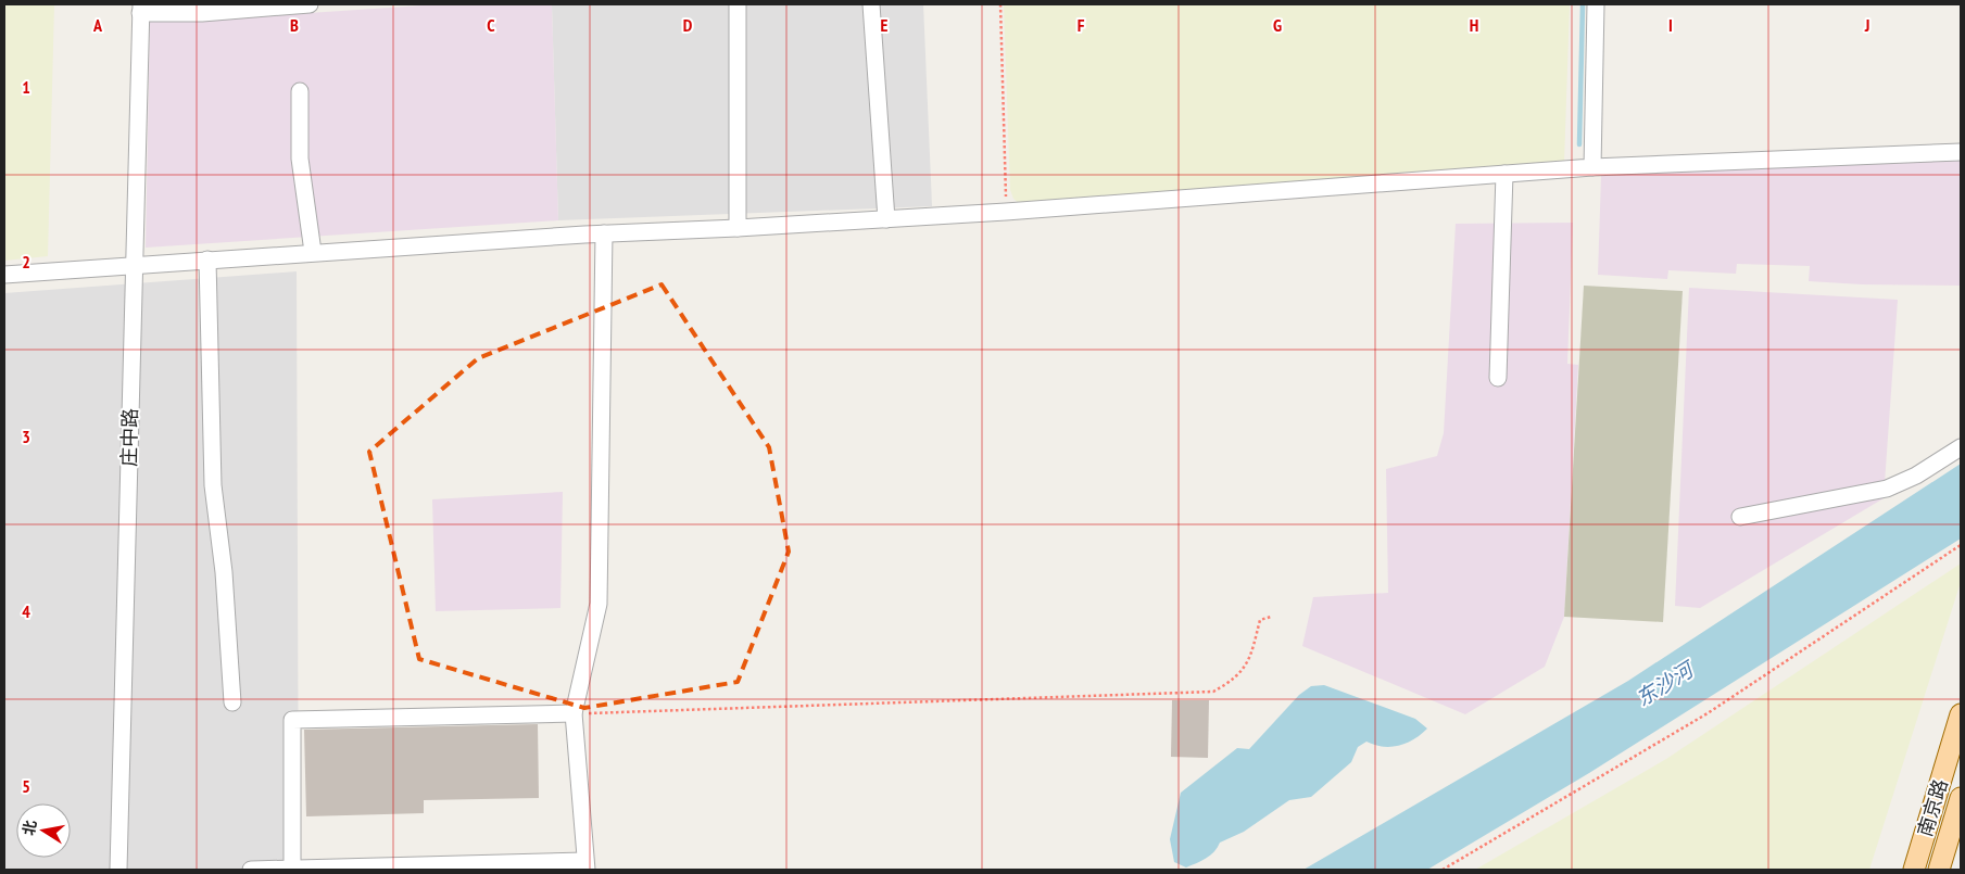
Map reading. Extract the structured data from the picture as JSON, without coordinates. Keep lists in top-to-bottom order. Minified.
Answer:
{"streets":{"main road":["南京路"],"street":["庄中路"]},"water":["东沙河"],"north":"left","grid":{"columns":["A","B","C","D","E","F","G","H","I","J"],"rows":["1","2","3","4","5"]}}
